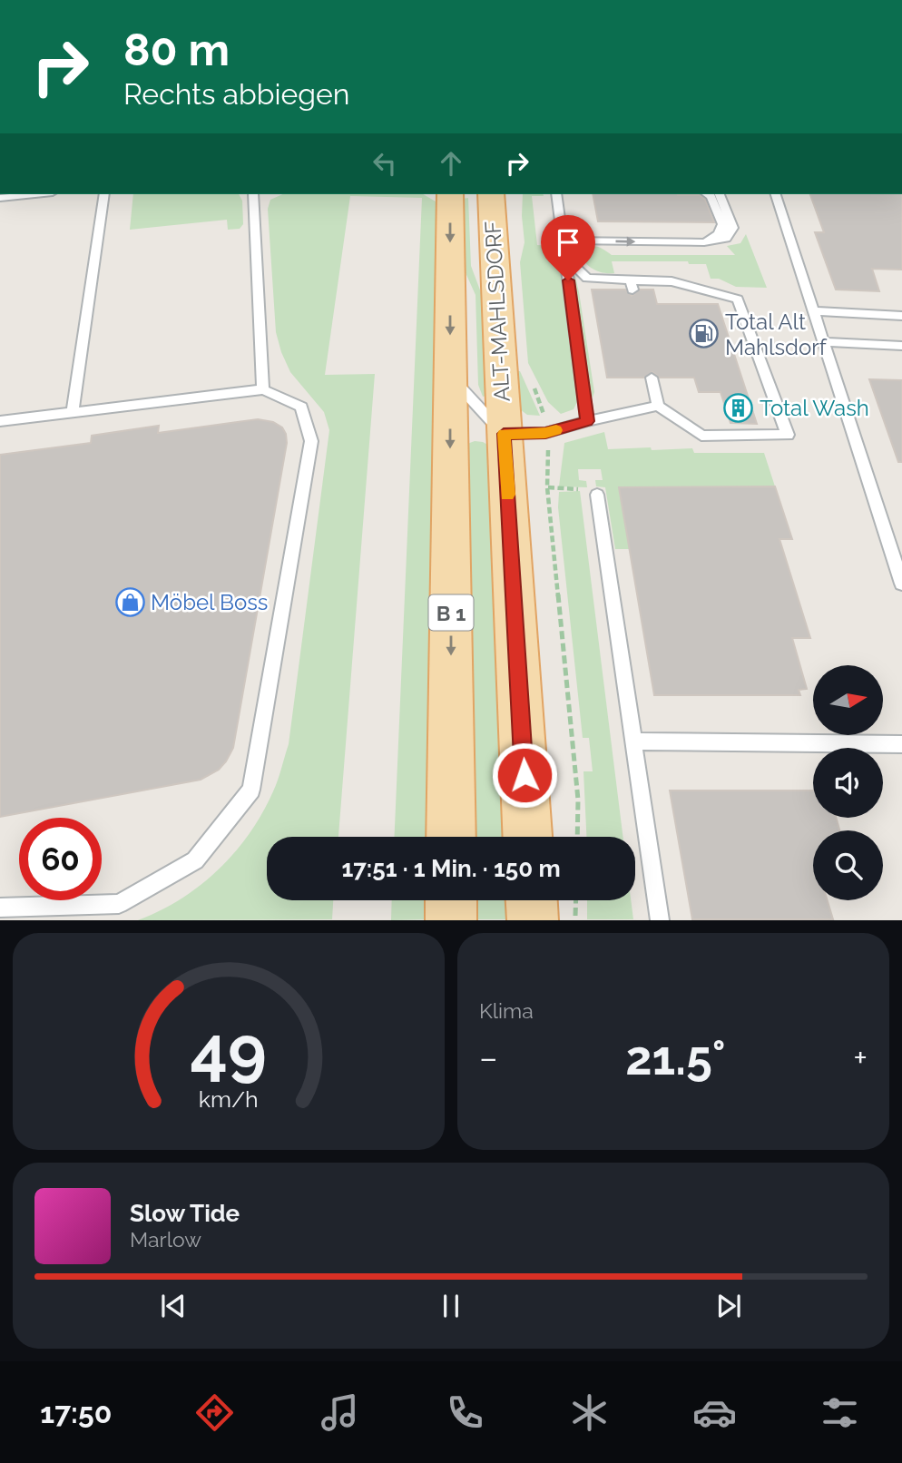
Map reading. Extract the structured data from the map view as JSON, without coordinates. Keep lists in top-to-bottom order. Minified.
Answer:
{"streets":{"main road":["ALT-MAHLSDORF","B 1"]},"places":{"fuel station":["Total Alt Mahlsdorf"],"building":["Total Wash"],"shop":["Möbel Boss"]},"north":"right","page":{"turn":["80 m","Rechts abbiegen"],"limit":"60","trip":"17:51 · 1 Min. · 150 m","tile":"Klima","heat":["−","21.5°","+"],"song":["Slow Tide","Marlow"],"tabs":"17:50","gauge":["49","km/h"]}}
